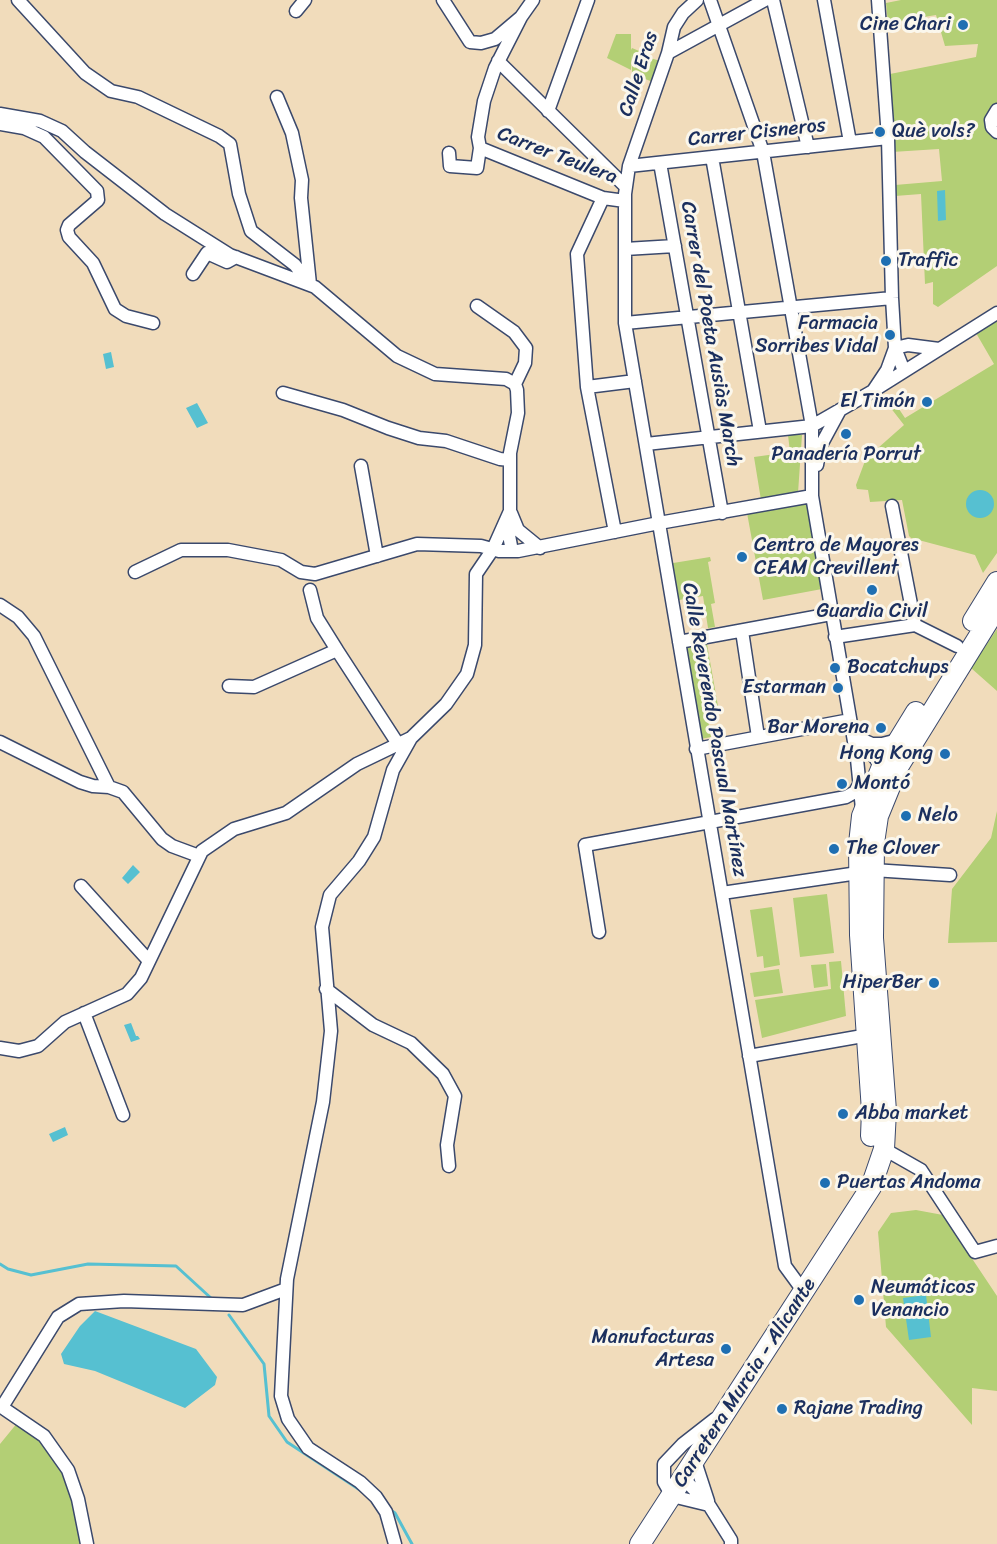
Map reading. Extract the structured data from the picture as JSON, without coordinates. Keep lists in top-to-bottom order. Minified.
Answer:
{"streets":{"highway":["Carretera Murcia - Alicante"],"street":["Calle Eras","Carrer Cisneros","Carrer Teulera","Carrer del Poeta Ausiàs March","Calle Reverendo Pascual Martínez"]},"crossings":[["Calle Eras","Carrer Cisneros"],["Calle Eras","Calle Reverendo Pascual Martínez"],["Carrer Cisneros","Carrer del Poeta Ausiàs March"],["Carrer Cisneros","Calle Reverendo Pascual Martínez"],["Carrer Teulera","Calle Reverendo Pascual Martínez"],["Calle Reverendo Pascual Martínez","Carretera Murcia - Alicante"]],"places":["Cine Chari","Què vols?","Traffic","Farmacia Sorribes Vidal","El Timón","Panadería Porrut","Centro de Mayores CEAM Crevillent","Guardia Civil","Bocatchups","Estarman","Bar Morena","Hong Kong","Montó","Nelo","The Clover","HiperBer","Abba market","Puertas Andoma","Neumáticos Venancio","Manufacturas Artesa","Rajane Trading"]}
